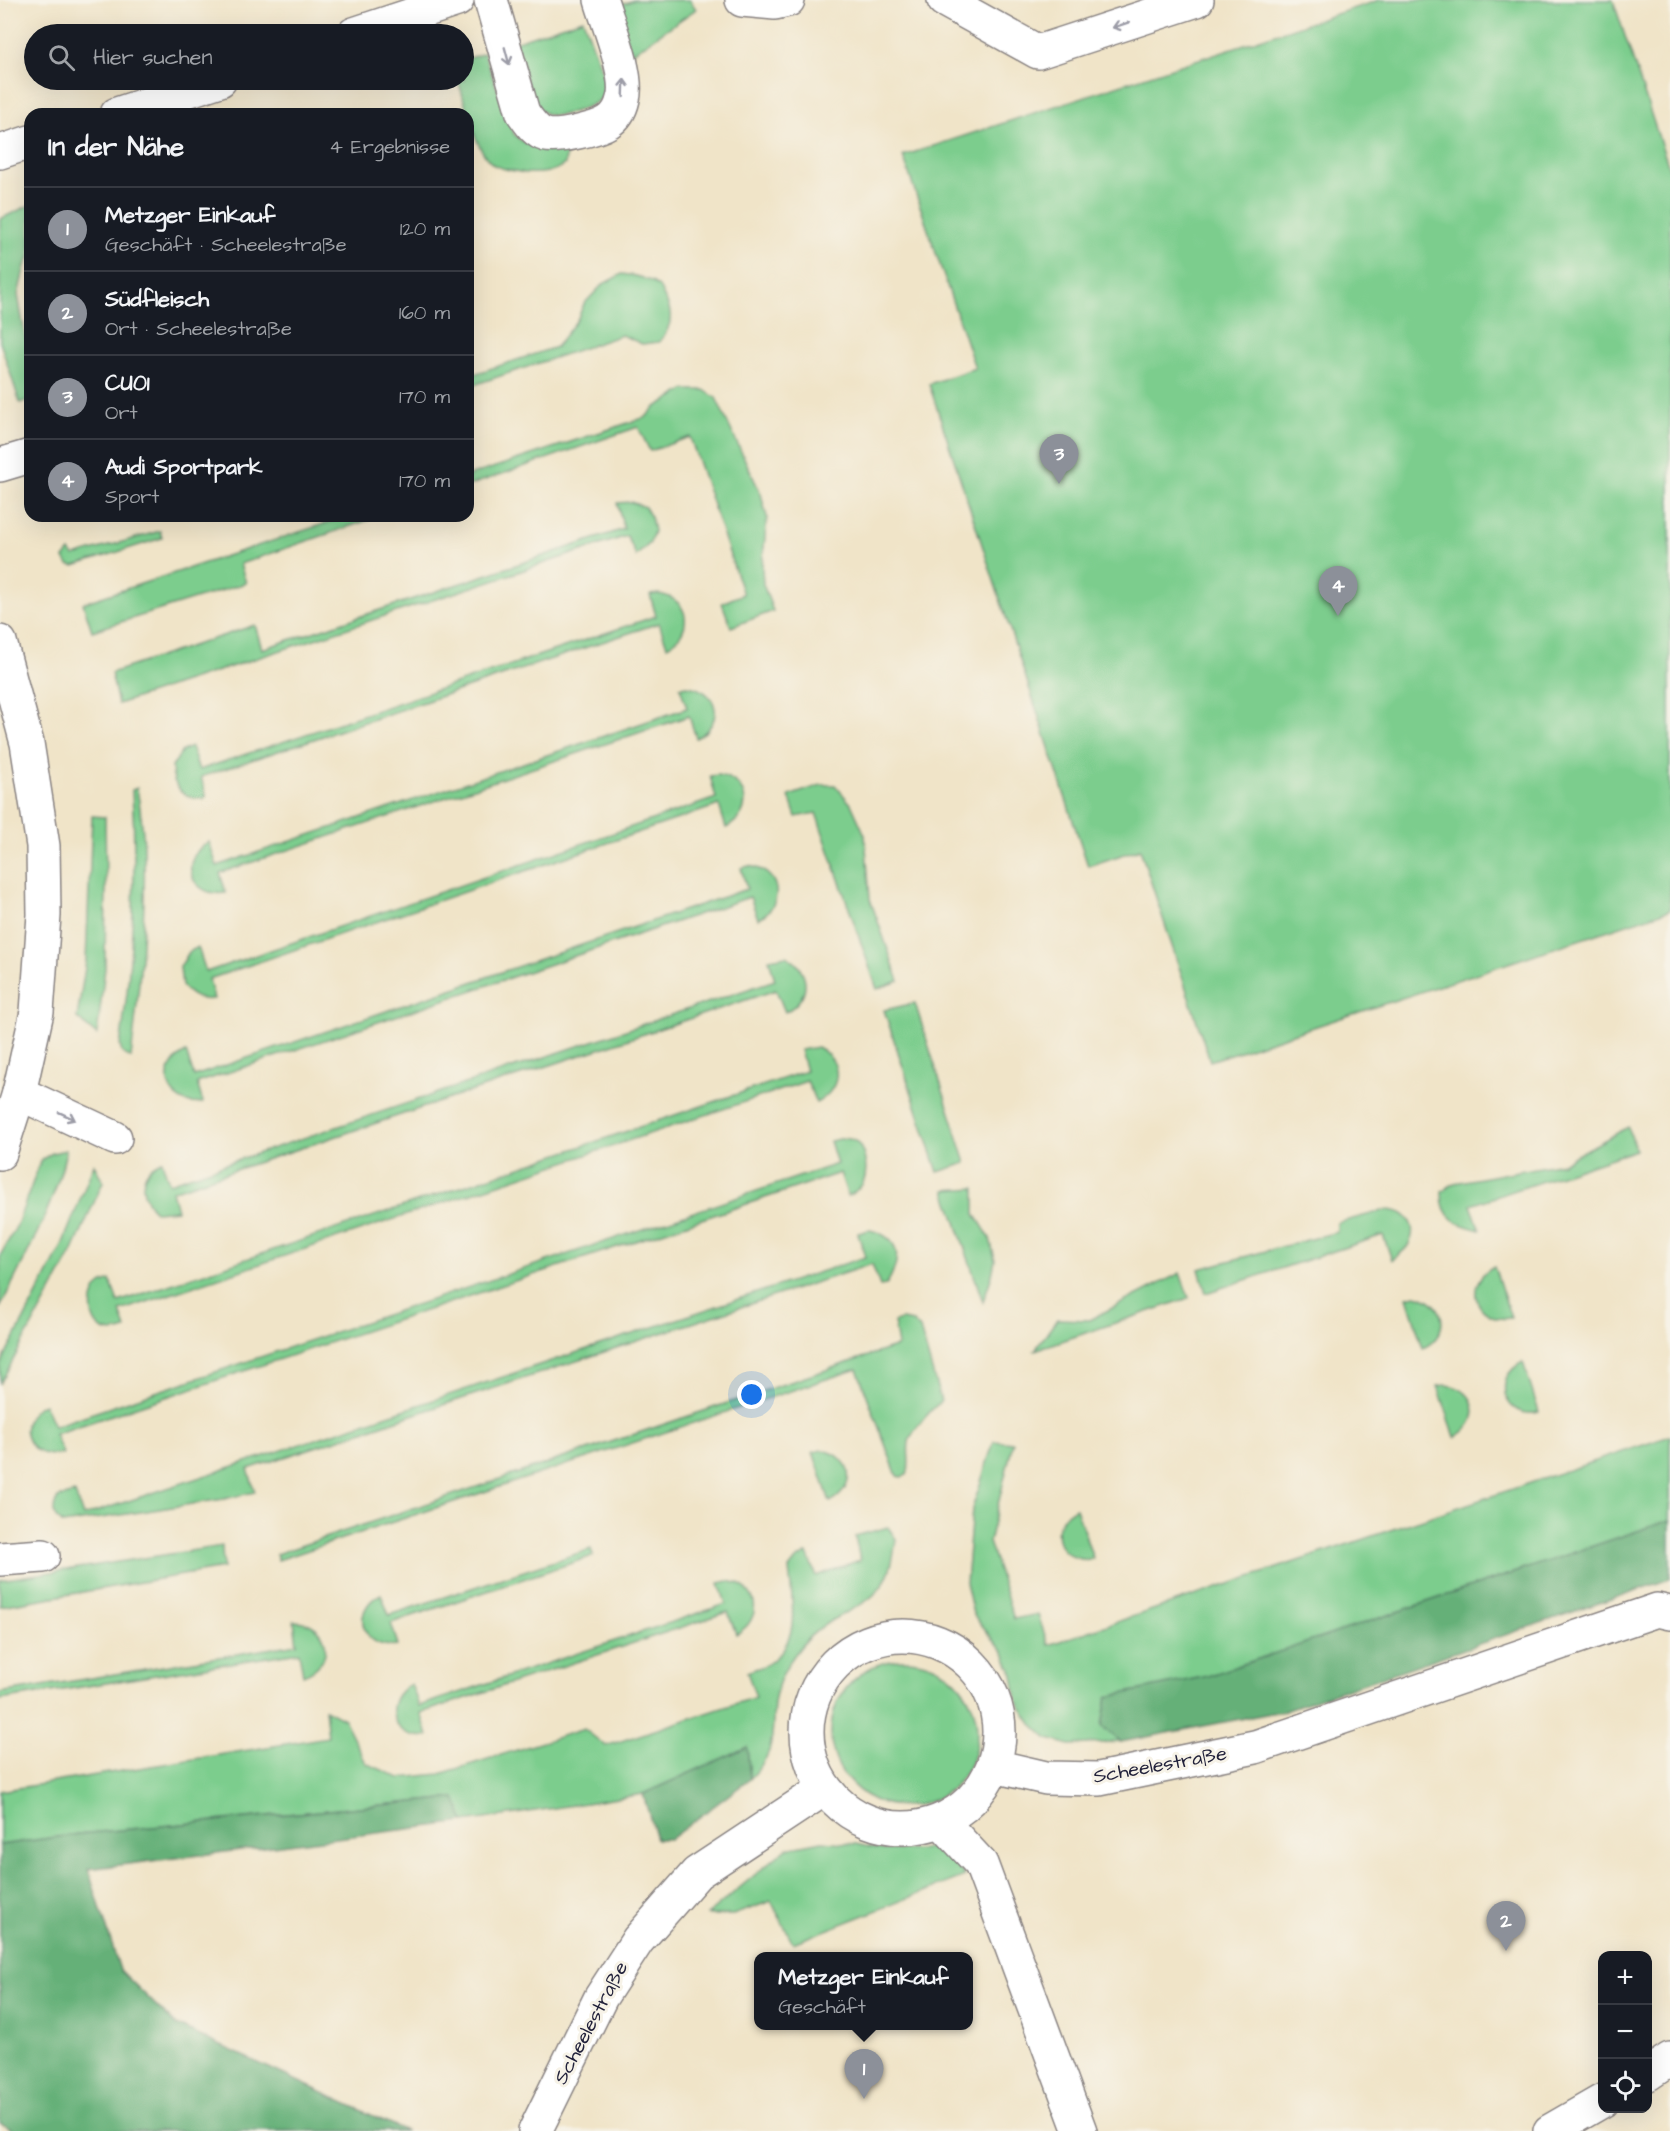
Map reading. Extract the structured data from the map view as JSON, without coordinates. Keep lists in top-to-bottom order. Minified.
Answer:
{"streets":{"street":["Scheelestraße"]},"page":{"search":"Hier suchen","heading":["In der Nähe","4 Ergebnisse"],"list":[{"mark":"1","name":"Metzger Einkauf","note":"Geschäft · Scheelestraße","value":"120 m"},{"mark":"2","name":"Südfleisch","note":"Ort · Scheelestraße","value":"160 m"},{"mark":"3","name":"CU01","note":"Ort","value":"170 m"},{"mark":"4","name":"Audi Sportpark","note":"Sport","value":"170 m"}],"pins":["3","4","2","1"],"map_buttons":["+","−"],"popup":["Metzger Einkauf","Geschäft"]}}
